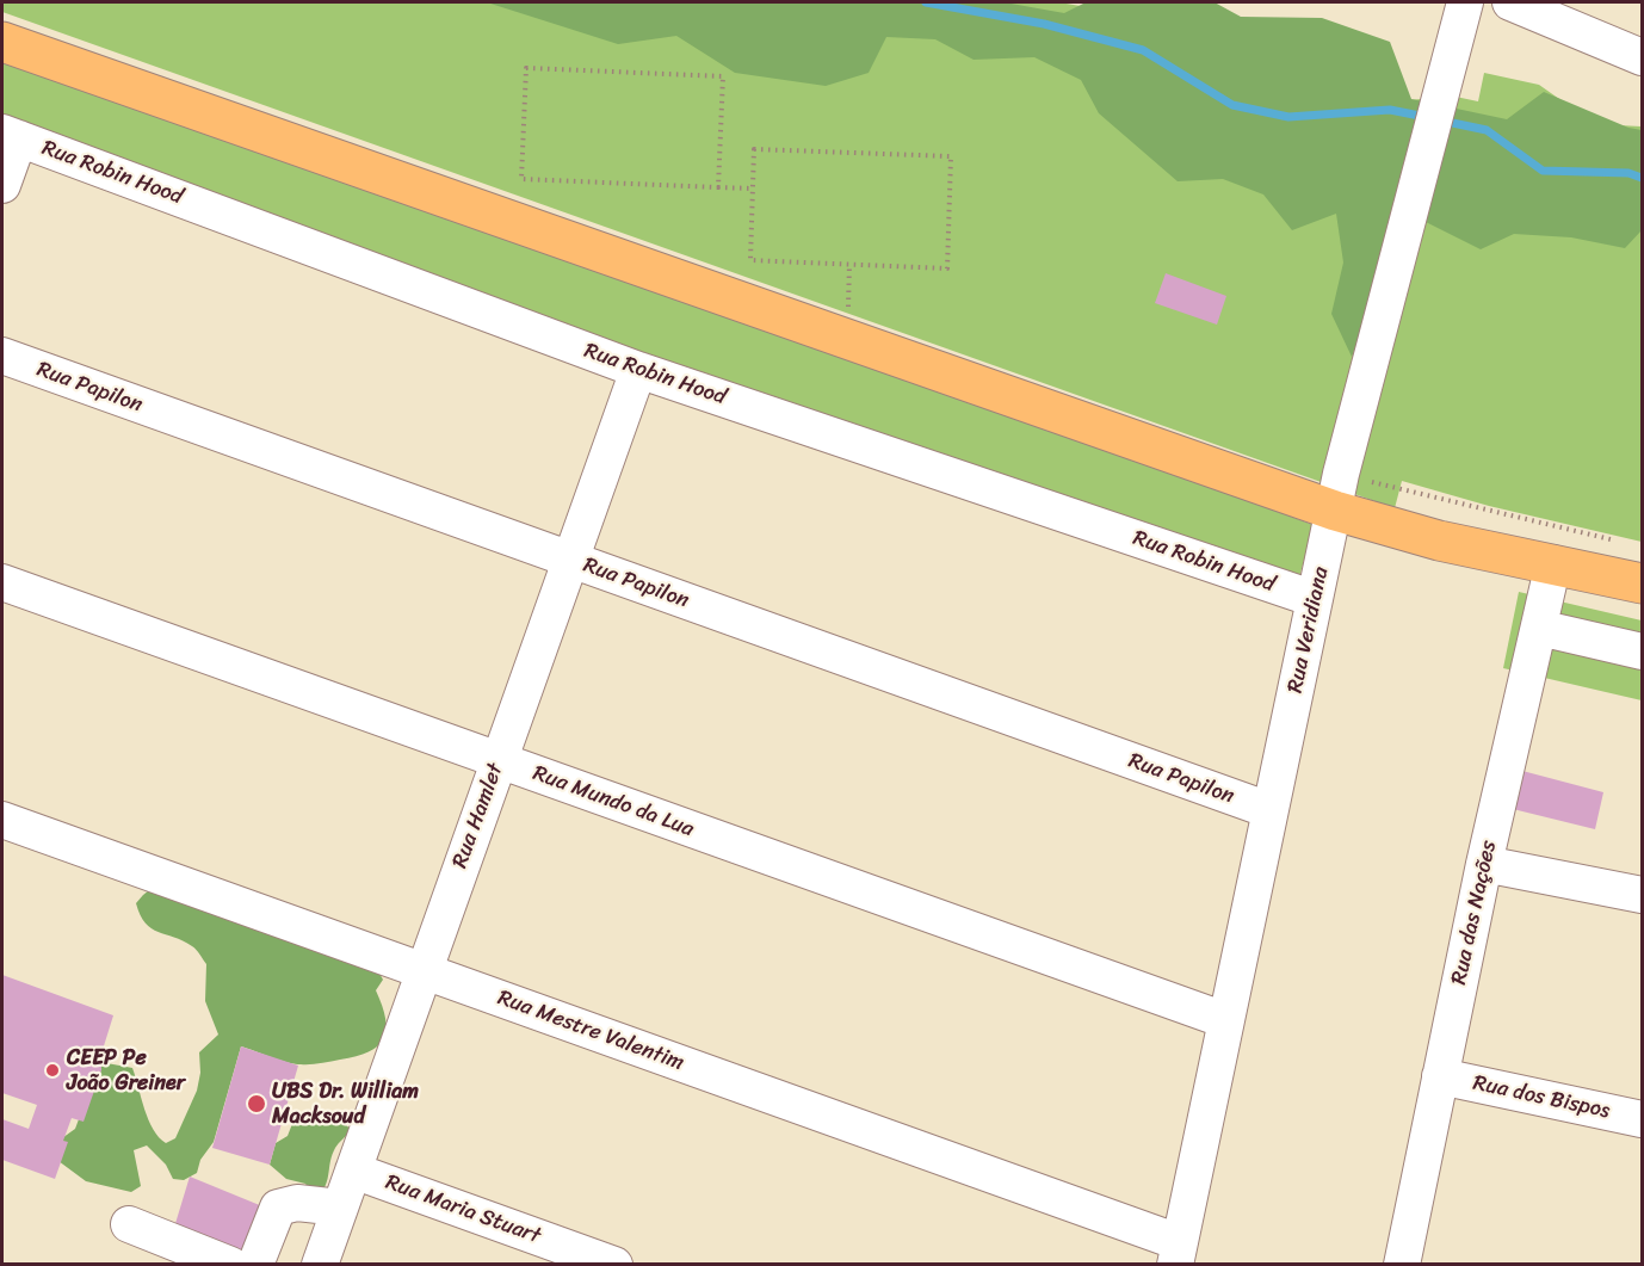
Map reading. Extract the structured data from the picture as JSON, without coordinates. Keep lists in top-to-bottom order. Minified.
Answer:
{"streets":{"street":["Rua Robin Hood","Rua Papilon","Rua Veridiana","Rua Mundo da Lua","Rua Hamlet","Rua das Nações","Rua Mestre Valentim","Rua dos Bispos","Rua Maria Stuart"]},"crossings":[["Rua Robin Hood","Rua Veridiana"],["Rua Robin Hood","Rua Hamlet"],["Rua Papilon","Rua Veridiana"],["Rua Papilon","Rua Hamlet"],["Rua Veridiana","Rua Mundo da Lua"],["Rua Veridiana","Rua Mestre Valentim"],["Rua Mundo da Lua","Rua Hamlet"],["Rua Hamlet","Rua Mestre Valentim"],["Rua Hamlet","Rua Maria Stuart"],["Rua das Nações","Rua dos Bispos"]],"places":["CEEP Pe João Greiner","UBS Dr. William Macksoud"]}
